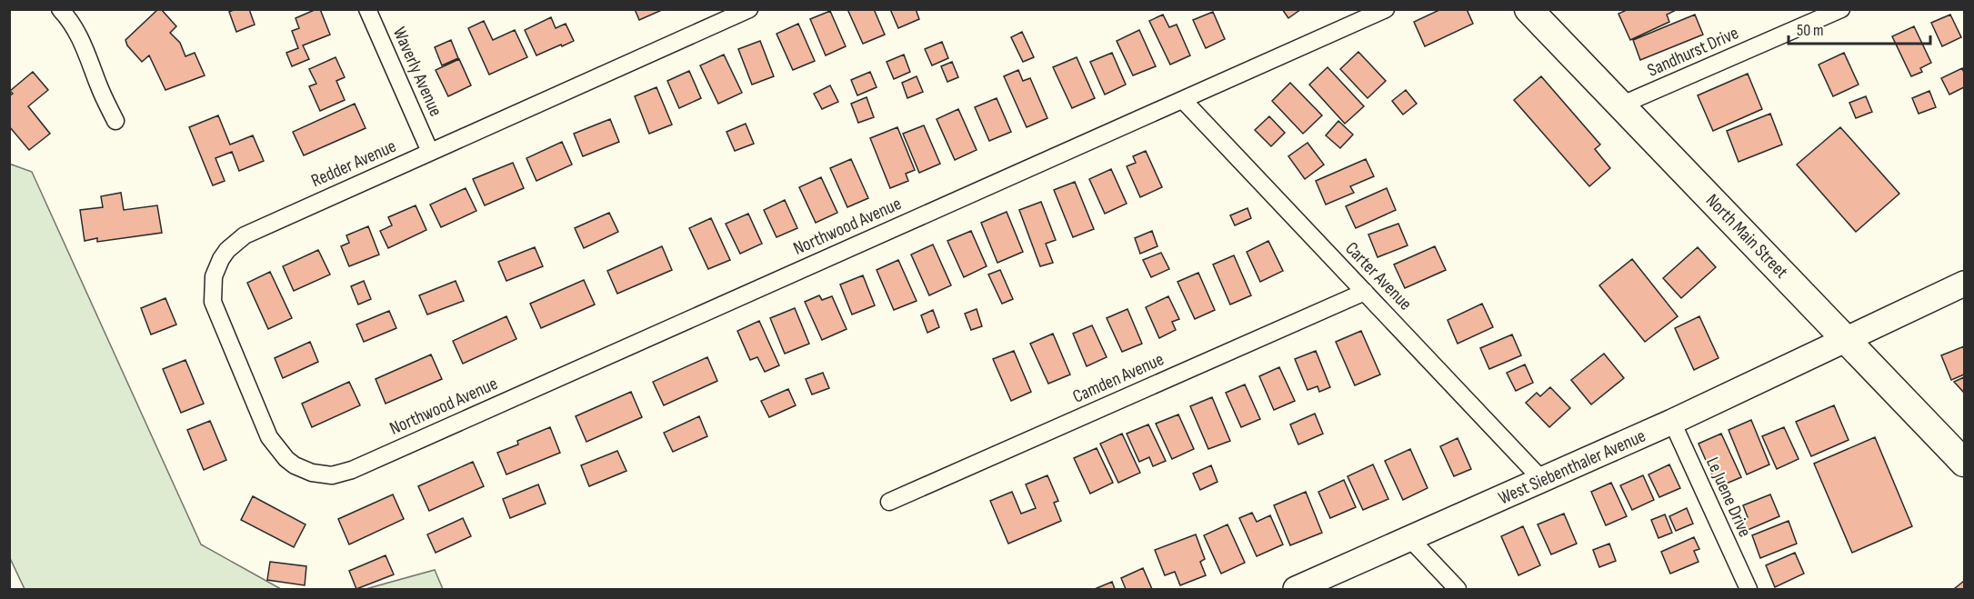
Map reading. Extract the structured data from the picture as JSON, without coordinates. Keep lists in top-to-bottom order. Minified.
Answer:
{"streets":{"main road":["North Main Street","West Siebenthaler Avenue"],"street":["Sandhurst Drive","Waverly Avenue","Redder Avenue","Northwood Avenue","Carter Avenue","Camden Avenue","Le Juene Drive"]},"crossings":[["Sandhurst Drive","North Main Street"],["Waverly Avenue","Redder Avenue"],["Redder Avenue","Northwood Avenue"],["Northwood Avenue","Carter Avenue"],["North Main Street","West Siebenthaler Avenue"],["Carter Avenue","Camden Avenue"],["Carter Avenue","West Siebenthaler Avenue"],["West Siebenthaler Avenue","Le Juene Drive"]],"scale_bar":"50 m"}
